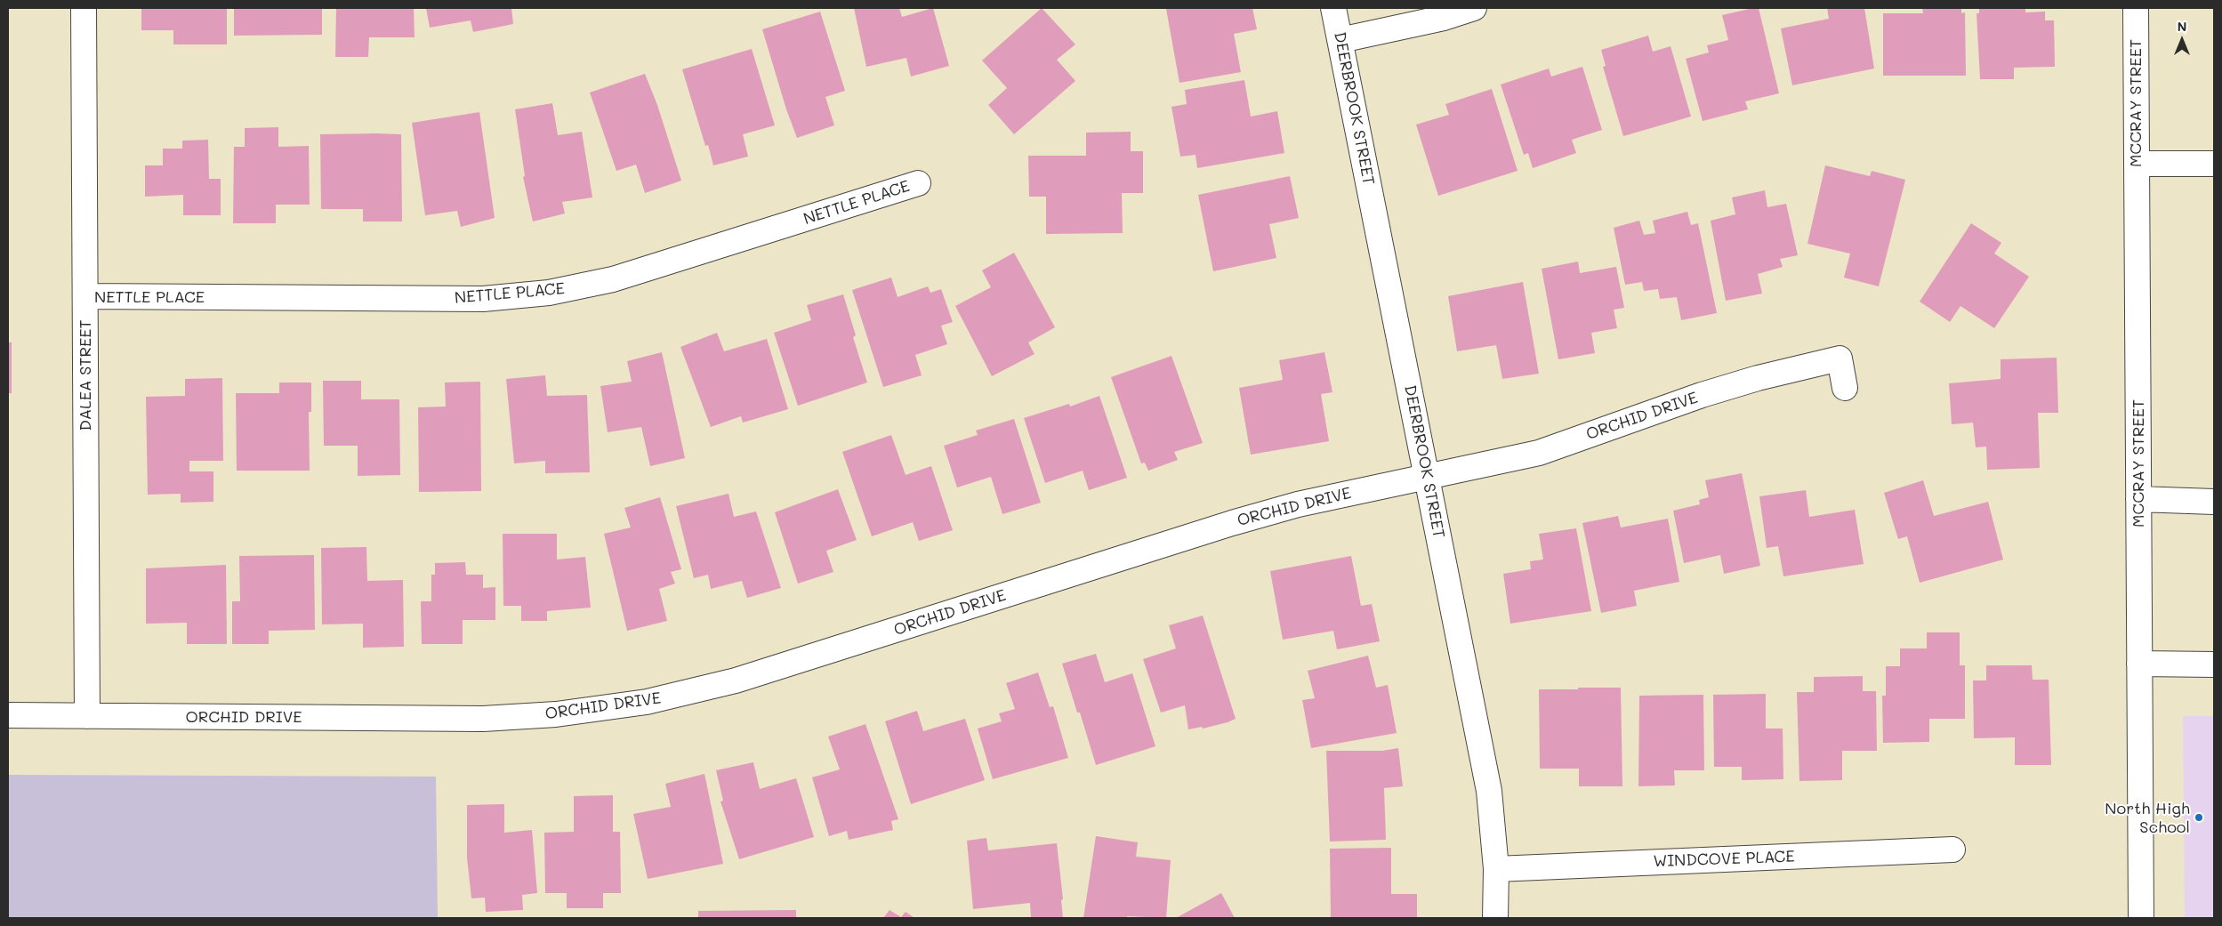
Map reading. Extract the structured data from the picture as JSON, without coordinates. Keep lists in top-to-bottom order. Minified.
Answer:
{"streets":{"street":["MCCRAY STREET","DEERBROOK STREET","NETTLE PLACE","DALEA STREET","ORCHID DRIVE","WINDCOVE PLACE"]},"crossings":[["DEERBROOK STREET","ORCHID DRIVE"],["DEERBROOK STREET","WINDCOVE PLACE"],["NETTLE PLACE","DALEA STREET"],["DALEA STREET","ORCHID DRIVE"]],"places":["North High School"],"north":"top"}
